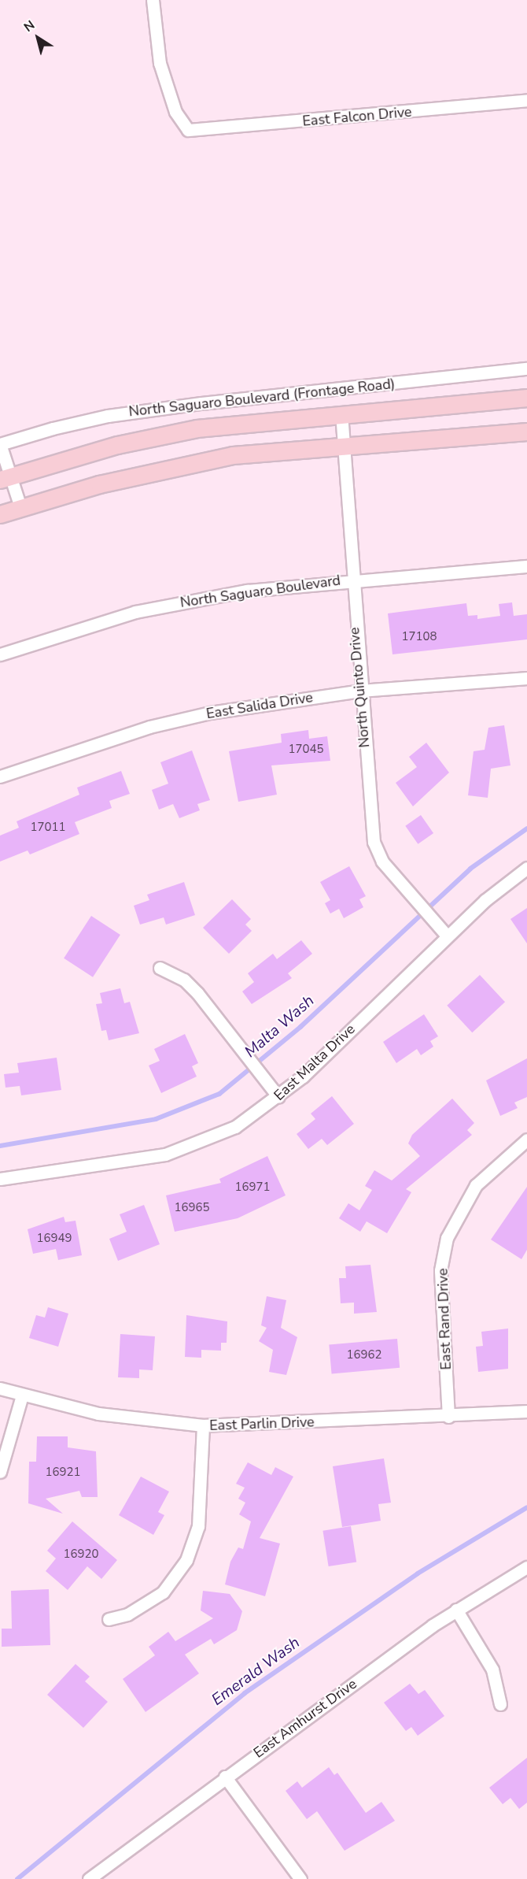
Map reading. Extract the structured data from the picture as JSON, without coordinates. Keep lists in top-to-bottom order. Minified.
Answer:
{"streets":{"street":["East Falcon Drive","North Saguaro Boulevard (Frontage Road)","North Saguaro Boulevard","North Quinto Drive","East Salida Drive","East Malta Drive","East Rand Drive","East Parlin Drive","East Amhurst Drive"]},"crossings":[["North Saguaro Boulevard","North Quinto Drive"],["North Quinto Drive","East Salida Drive"],["North Quinto Drive","East Malta Drive"],["East Rand Drive","East Parlin Drive"]],"water":["Malta Wash","Emerald Wash"],"house_numbers":["17108","17045","17011","16971","16965","16949","16962","16921","16920"],"north":"top left"}
